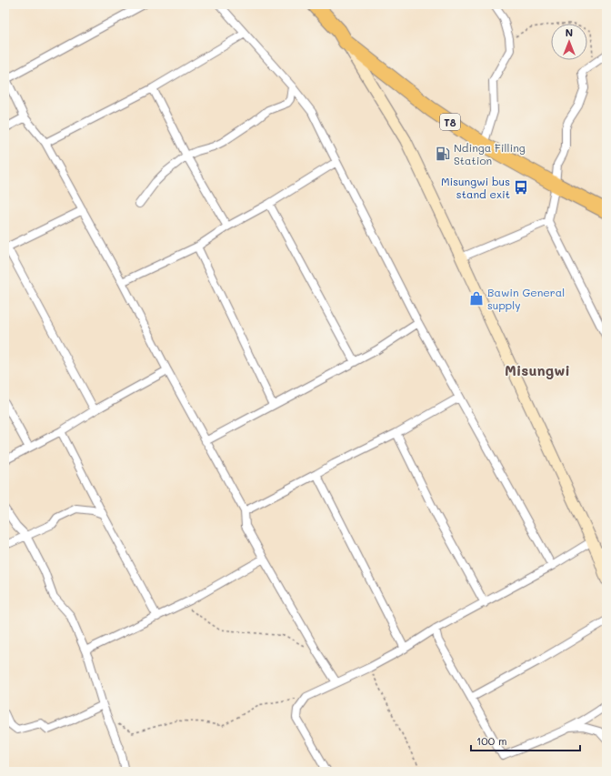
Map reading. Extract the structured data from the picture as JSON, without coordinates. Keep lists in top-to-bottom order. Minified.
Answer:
{"streets":{"highway":["T8"]},"districts":["Misungwi"],"places":{"fuel station":["Ndinga Filling Station"],"bus stop":["Misungwi bus stand exit"],"shop":["Bawin General supply"]},"scale_bar":"100 m","north":"top"}
